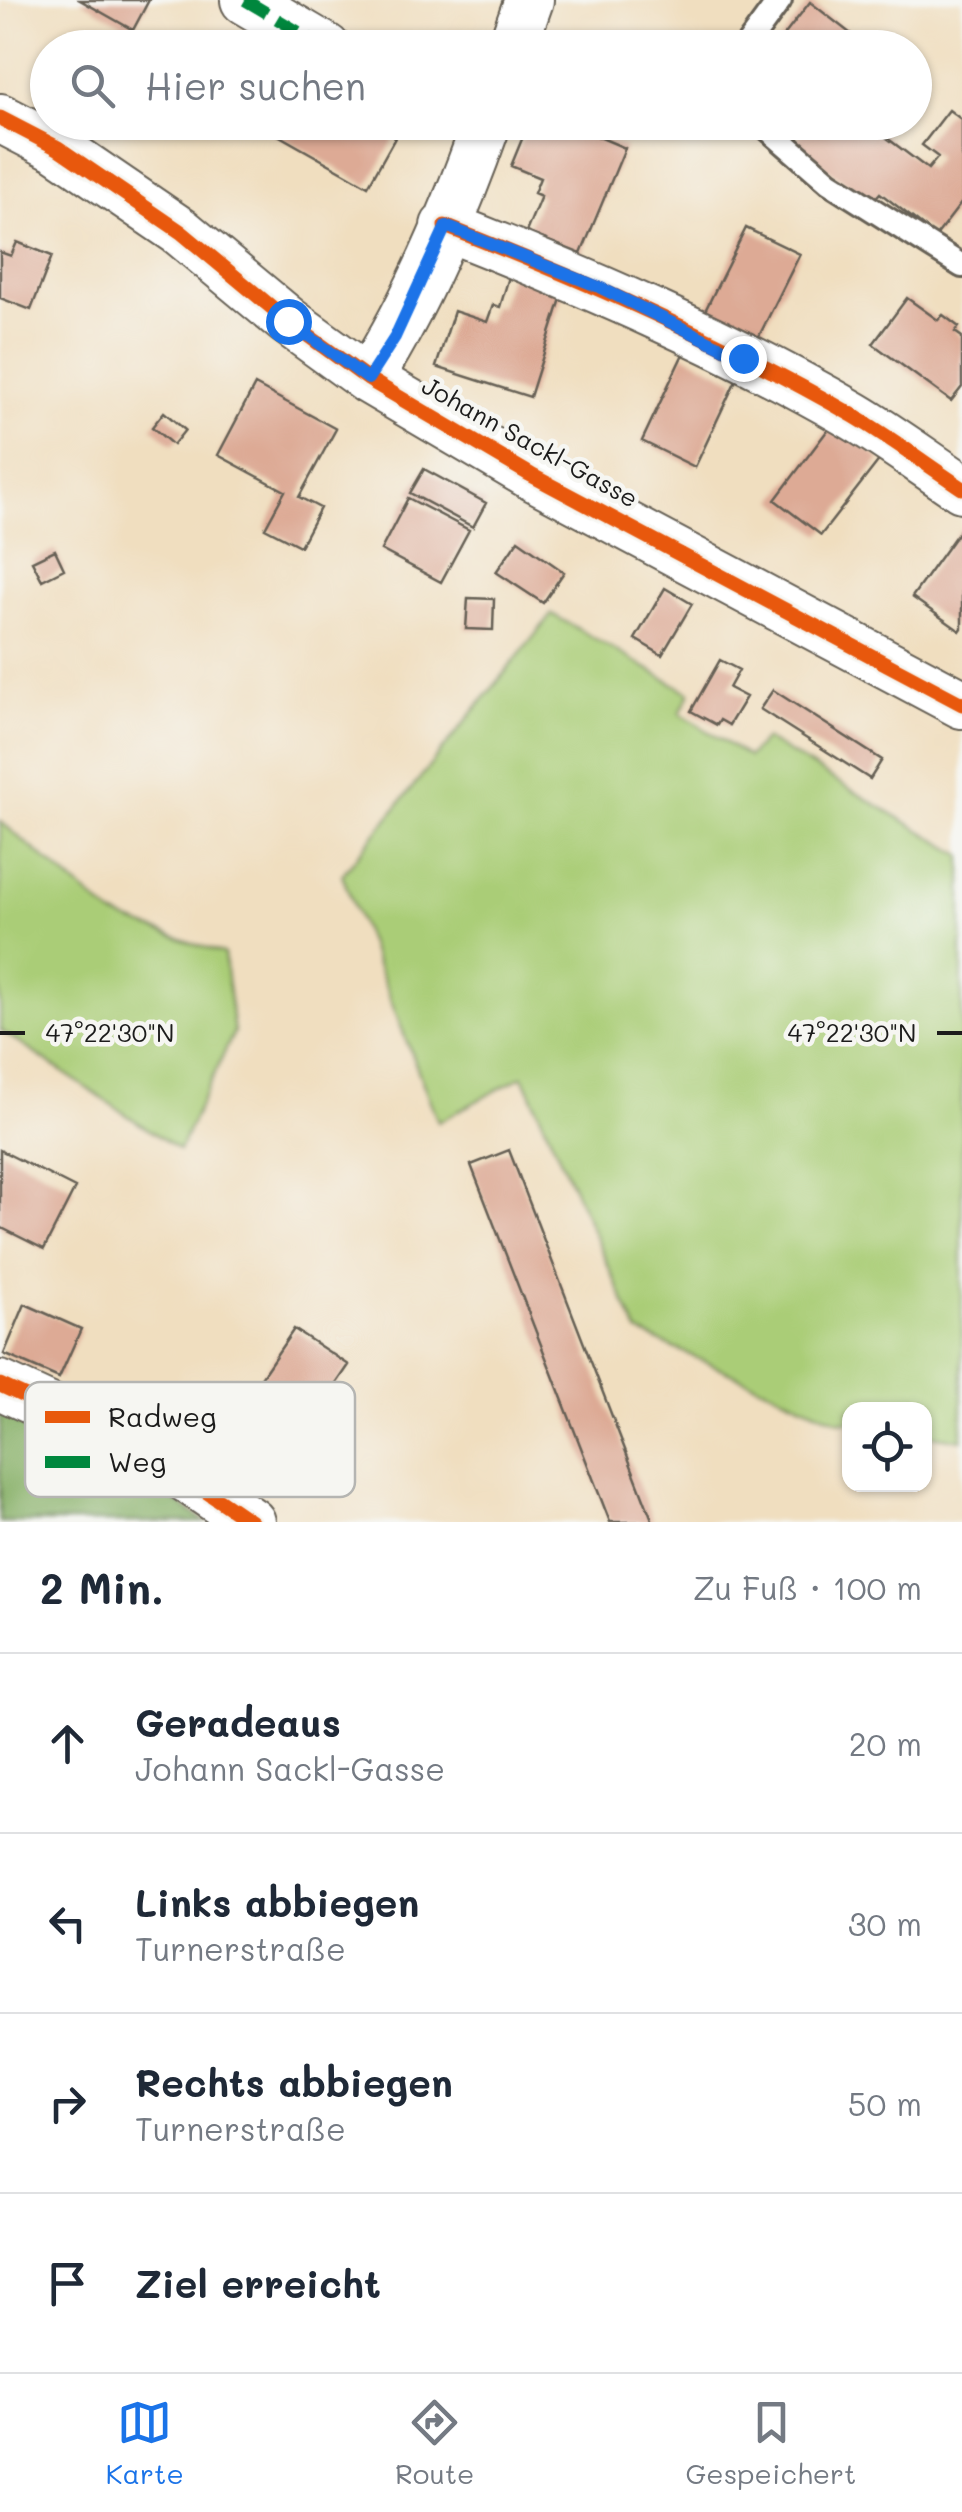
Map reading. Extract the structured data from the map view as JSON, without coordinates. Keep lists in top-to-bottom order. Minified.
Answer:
{"streets":{"street":["Johann Sackl-Gasse"]},"legend":["Radweg","Weg"],"page":{"search":"Hier suchen","heading":["2 Min.","Zu Fuß · 100 m"],"list":[["Geradeaus","Johann Sackl-Gasse","20 m"],["Links abbiegen","Turnerstraße","30 m"],["Rechts abbiegen","Turnerstraße","50 m"],"Ziel erreicht"],"nav":["Karte","Route","Gespeichert"]},"coordinates":["47°22'30\"N"]}
